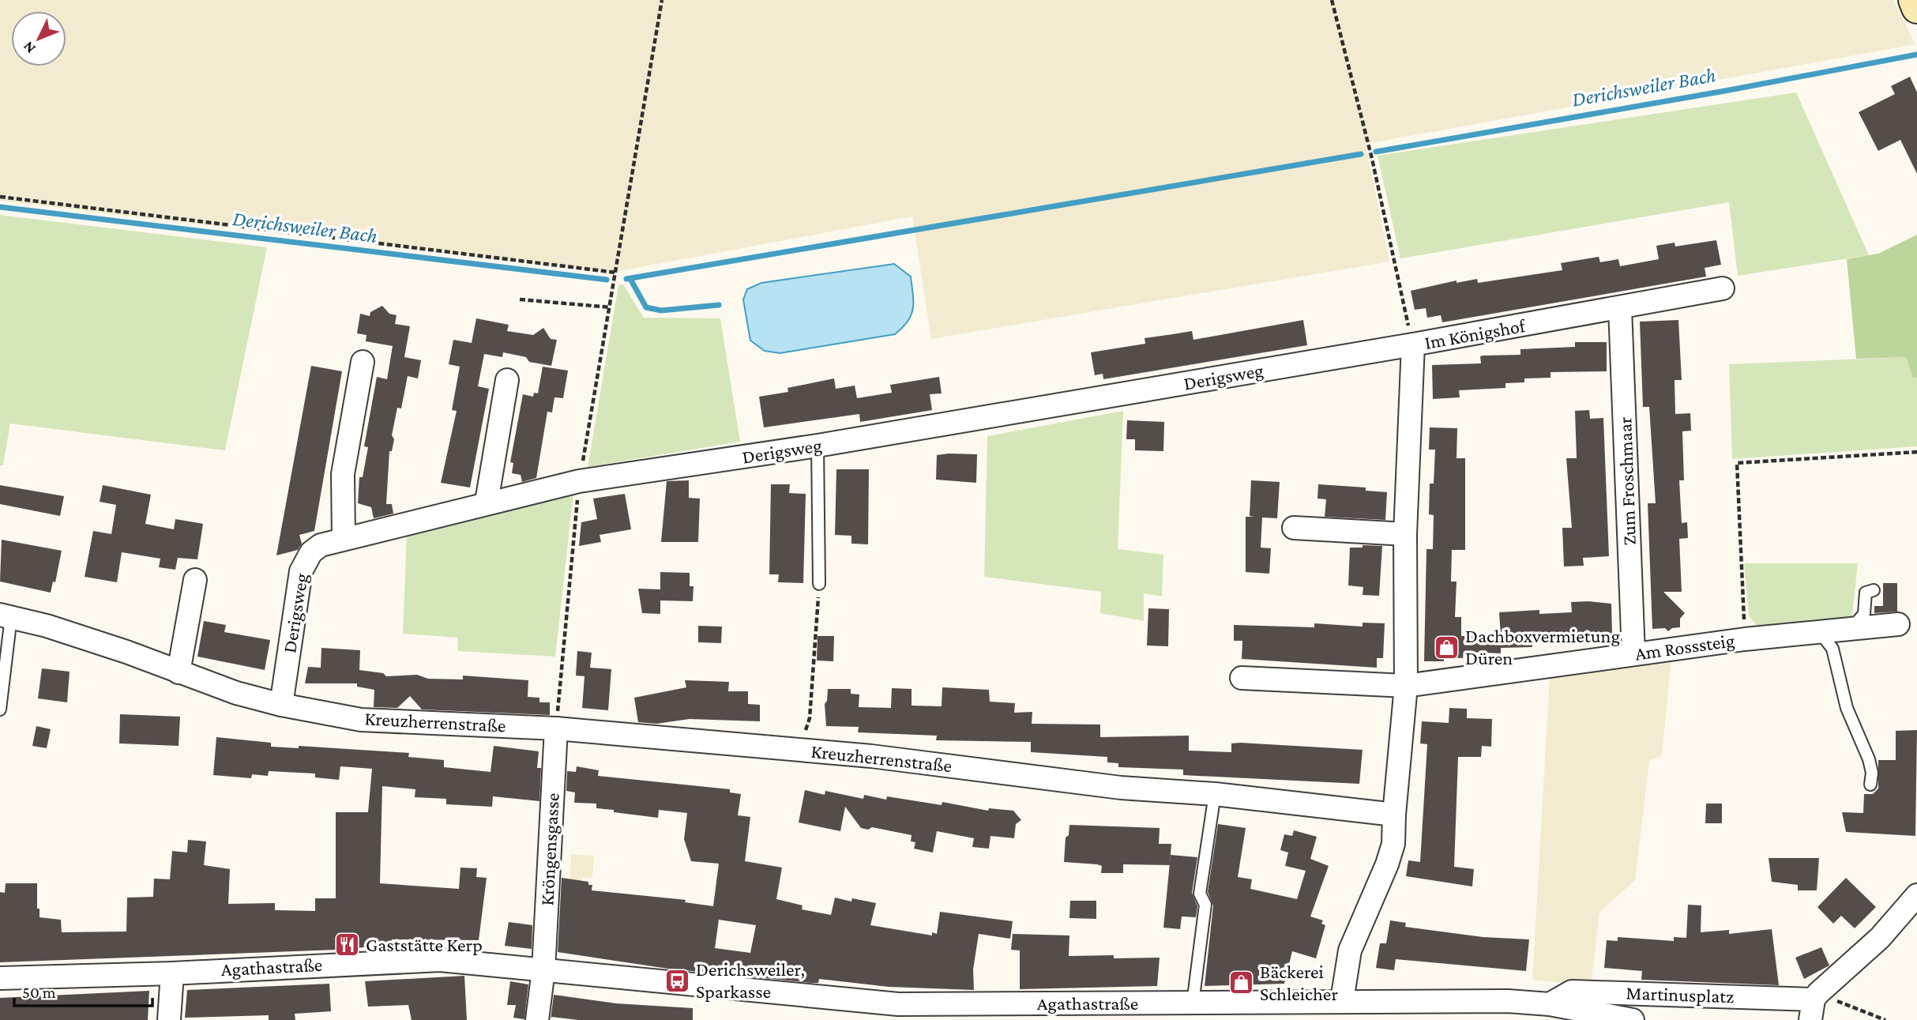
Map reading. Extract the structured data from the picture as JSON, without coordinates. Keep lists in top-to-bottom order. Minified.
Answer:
{"streets":{"street":["Im Königshof","Derigsweg","Zum Froschmaar","Am Rosssteig","Kreuzherrenstraße","Kröngensgasse","Agathastraße","Martinusplatz"]},"crossings":[["Im Königshof","Derigsweg"],["Im Königshof","Zum Froschmaar"],["Im Königshof","Am Rosssteig"],["Im Königshof","Kreuzherrenstraße"],["Derigsweg","Kreuzherrenstraße"],["Zum Froschmaar","Am Rosssteig"],["Kreuzherrenstraße","Kröngensgasse"],["Kröngensgasse","Agathastraße"],["Agathastraße","Martinusplatz"]],"water":["Derichsweiler Bach"],"places":{"shop":["Dachboxvermietung Düren","Bäckerei Schleicher"],"restaurant":["Gaststätte Kerp"],"bus stop":["Derichsweiler, Sparkasse"]},"scale_bar":"50 m","north":"bottom left"}
